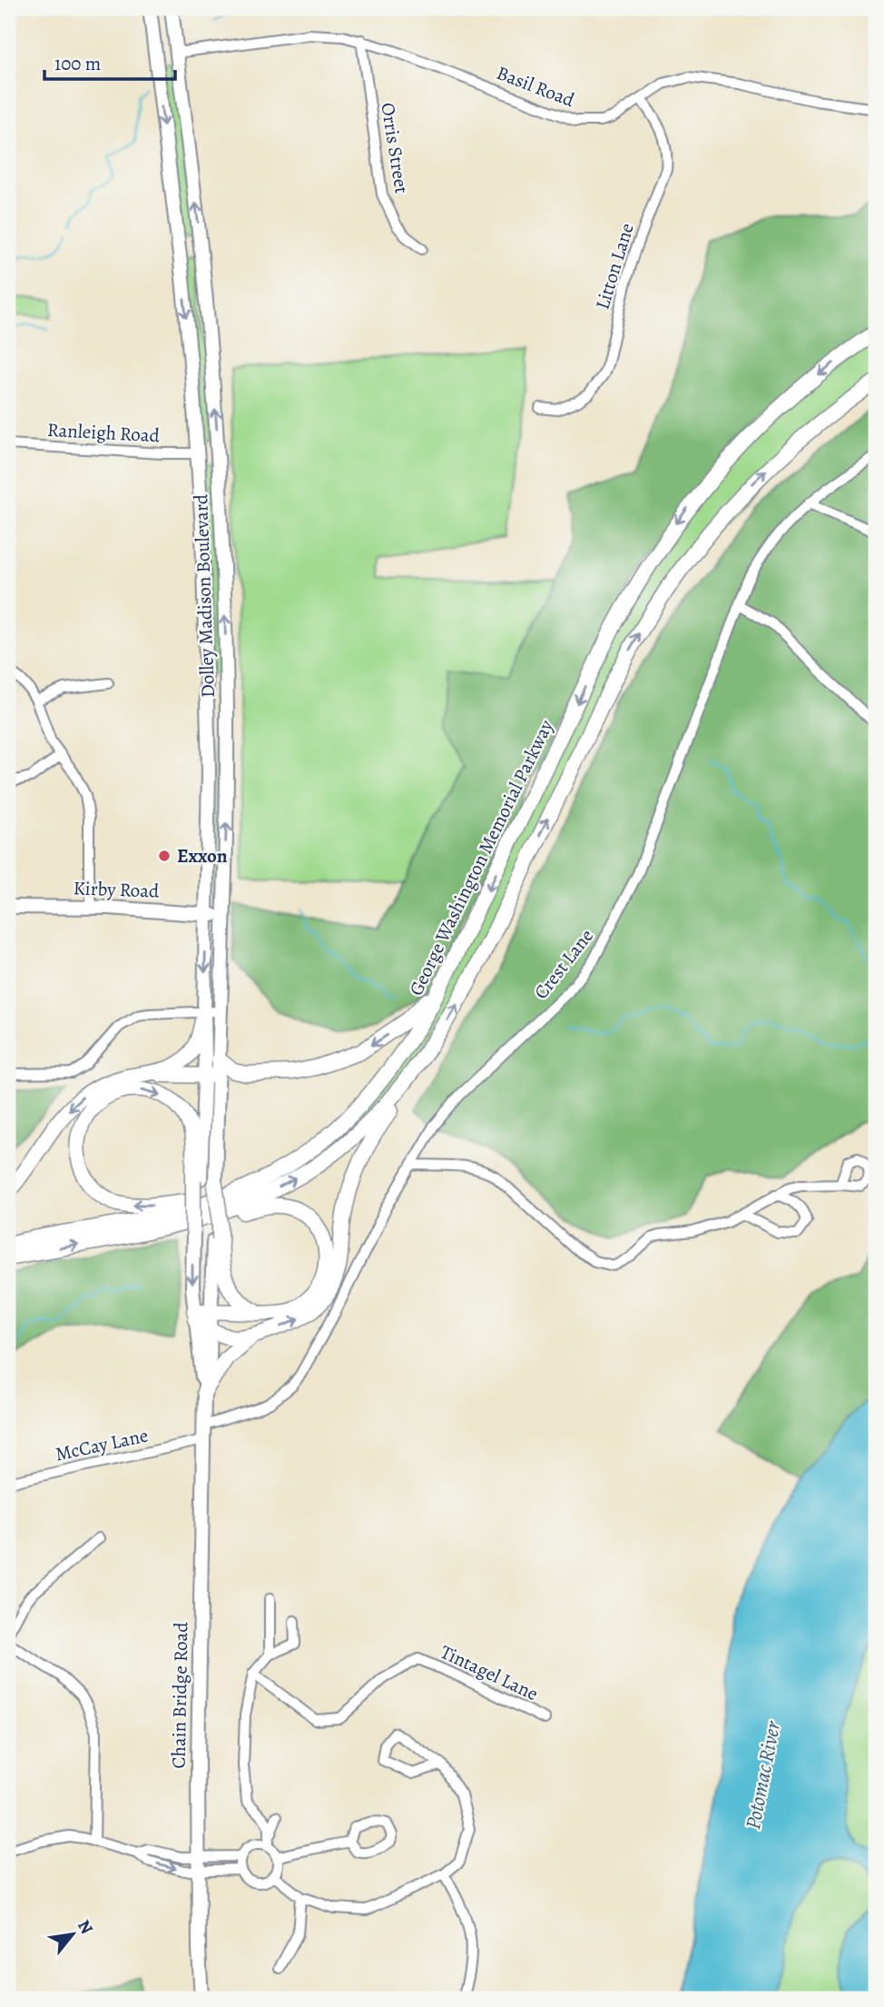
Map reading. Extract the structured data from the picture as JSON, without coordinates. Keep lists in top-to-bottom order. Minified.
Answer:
{"streets":{"highway":["George Washington Memorial Parkway"],"main road":["Dolley Madison Boulevard","Kirby Road","Chain Bridge Road"],"street":["Basil Road","Orris Street","Litton Lane","Ranleigh Road","Crest Lane","McCay Lane","Tintagel Lane"]},"crossings":[["Basil Road","Orris Street"],["Basil Road","Litton Lane"],["Basil Road","Dolley Madison Boulevard"],["Ranleigh Road","Dolley Madison Boulevard"],["Dolley Madison Boulevard","George Washington Memorial Parkway"],["Dolley Madison Boulevard","Kirby Road"],["Crest Lane","Chain Bridge Road"],["McCay Lane","Chain Bridge Road"]],"water":["Potomac River"],"places":["Exxon"],"scale_bar":"100 m","north":"top right"}
